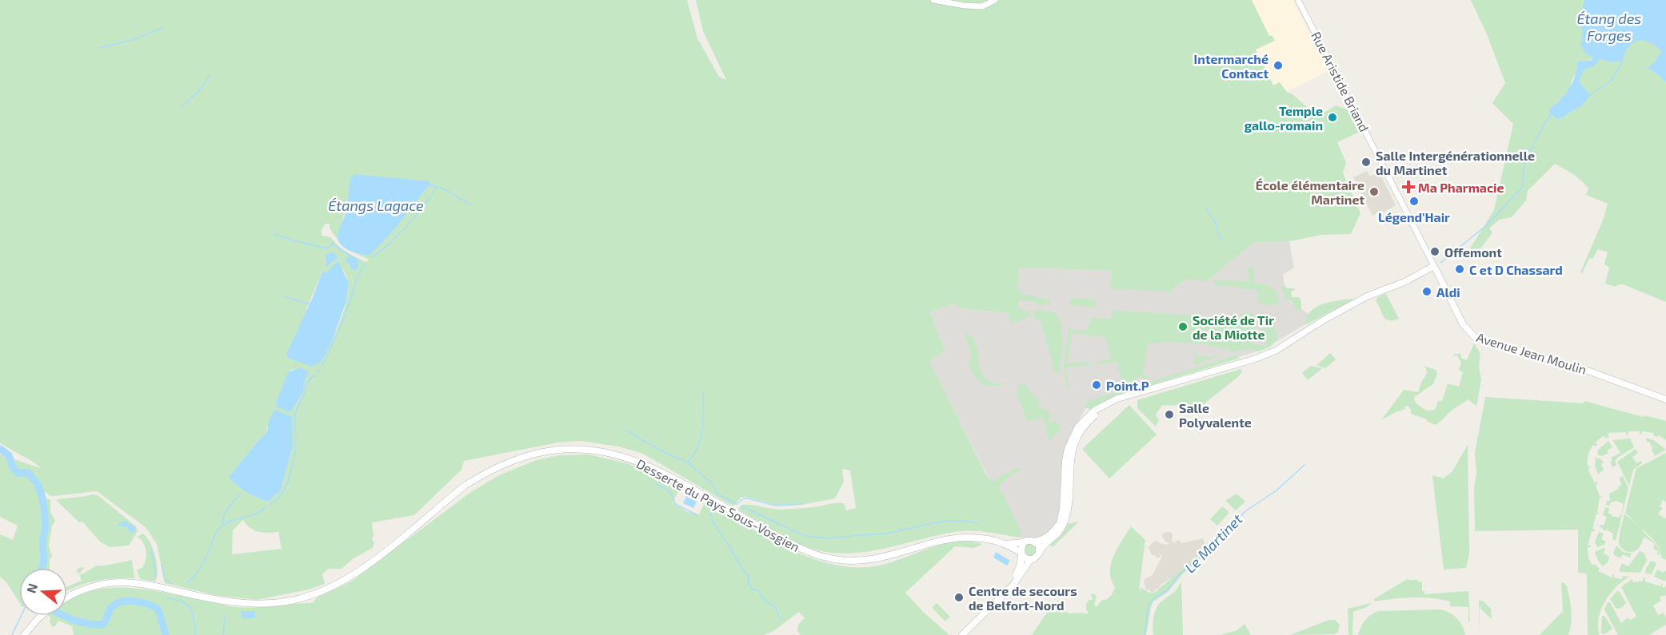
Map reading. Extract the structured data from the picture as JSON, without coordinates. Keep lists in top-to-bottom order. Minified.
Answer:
{"streets":{"main road":["Avenue Jean Moulin","Desserte du Pays Sous-Vosgien"],"street":["Rue Aristide Briand"]},"crossings":[["Rue Aristide Briand","Avenue Jean Moulin"]],"water":["Étang des Forges","Étangs Lagace","Le Martinet"],"places":{"other":["Intermarché Contact","Temple gallo-romain","Salle Intergénérationnelle du Martinet","École élémentaire Martinet","Légend'Hair","Offemont","C et D Chassard","Aldi","Société de Tir de la Miotte","Point.P","Salle Polyvalente","Centre de secours de Belfort-Nord"],"health":["Ma Pharmacie"]},"north":"left"}
